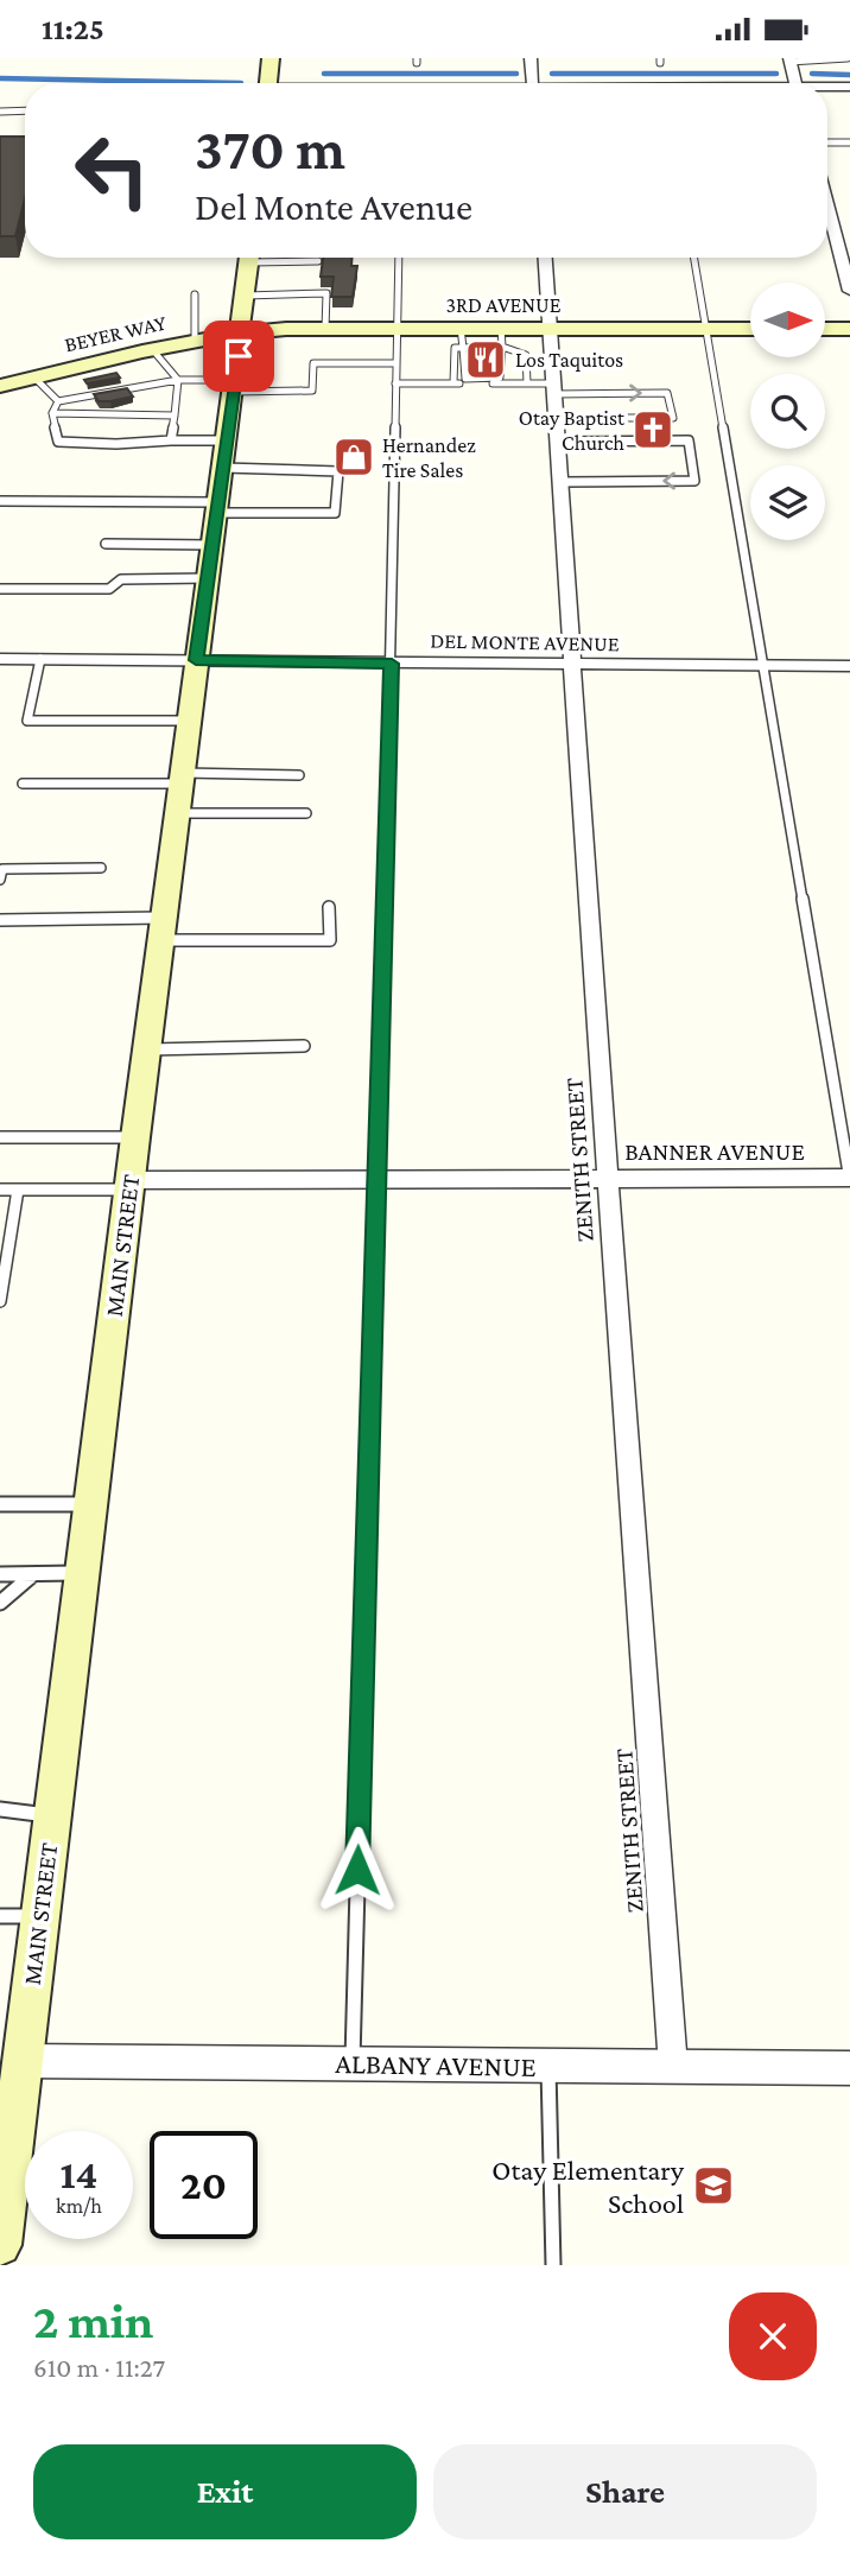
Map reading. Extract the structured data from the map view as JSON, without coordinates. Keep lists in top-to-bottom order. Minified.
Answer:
{"streets":{"main road":["3RD AVENUE","BEYER WAY","MAIN STREET"],"street":["DEL MONTE AVENUE","BANNER AVENUE","ZENITH STREET","ALBANY AVENUE"]},"crossings":[["3RD AVENUE","BEYER WAY"],["3RD AVENUE","ZENITH STREET"],["3RD AVENUE","MAIN STREET"],["BEYER WAY","MAIN STREET"],["DEL MONTE AVENUE","ZENITH STREET"],["DEL MONTE AVENUE","MAIN STREET"],["BANNER AVENUE","ZENITH STREET"],["BANNER AVENUE","MAIN STREET"],["ZENITH STREET","ALBANY AVENUE"],["MAIN STREET","ALBANY AVENUE"]],"places":{"restaurant":["Los Taquitos"],"church":["Otay Baptist Church"],"shop":["Hernandez Tire Sales"],"school or university":["Otay Elementary School"]},"north":"right","page":{"status":"11:25","turn":["370 m","Del Monte Avenue"],"speed":"14 km/h","limit":"20","heading":["2 min","610 m · 11:27"],"buttons":["Exit","Share"]}}
